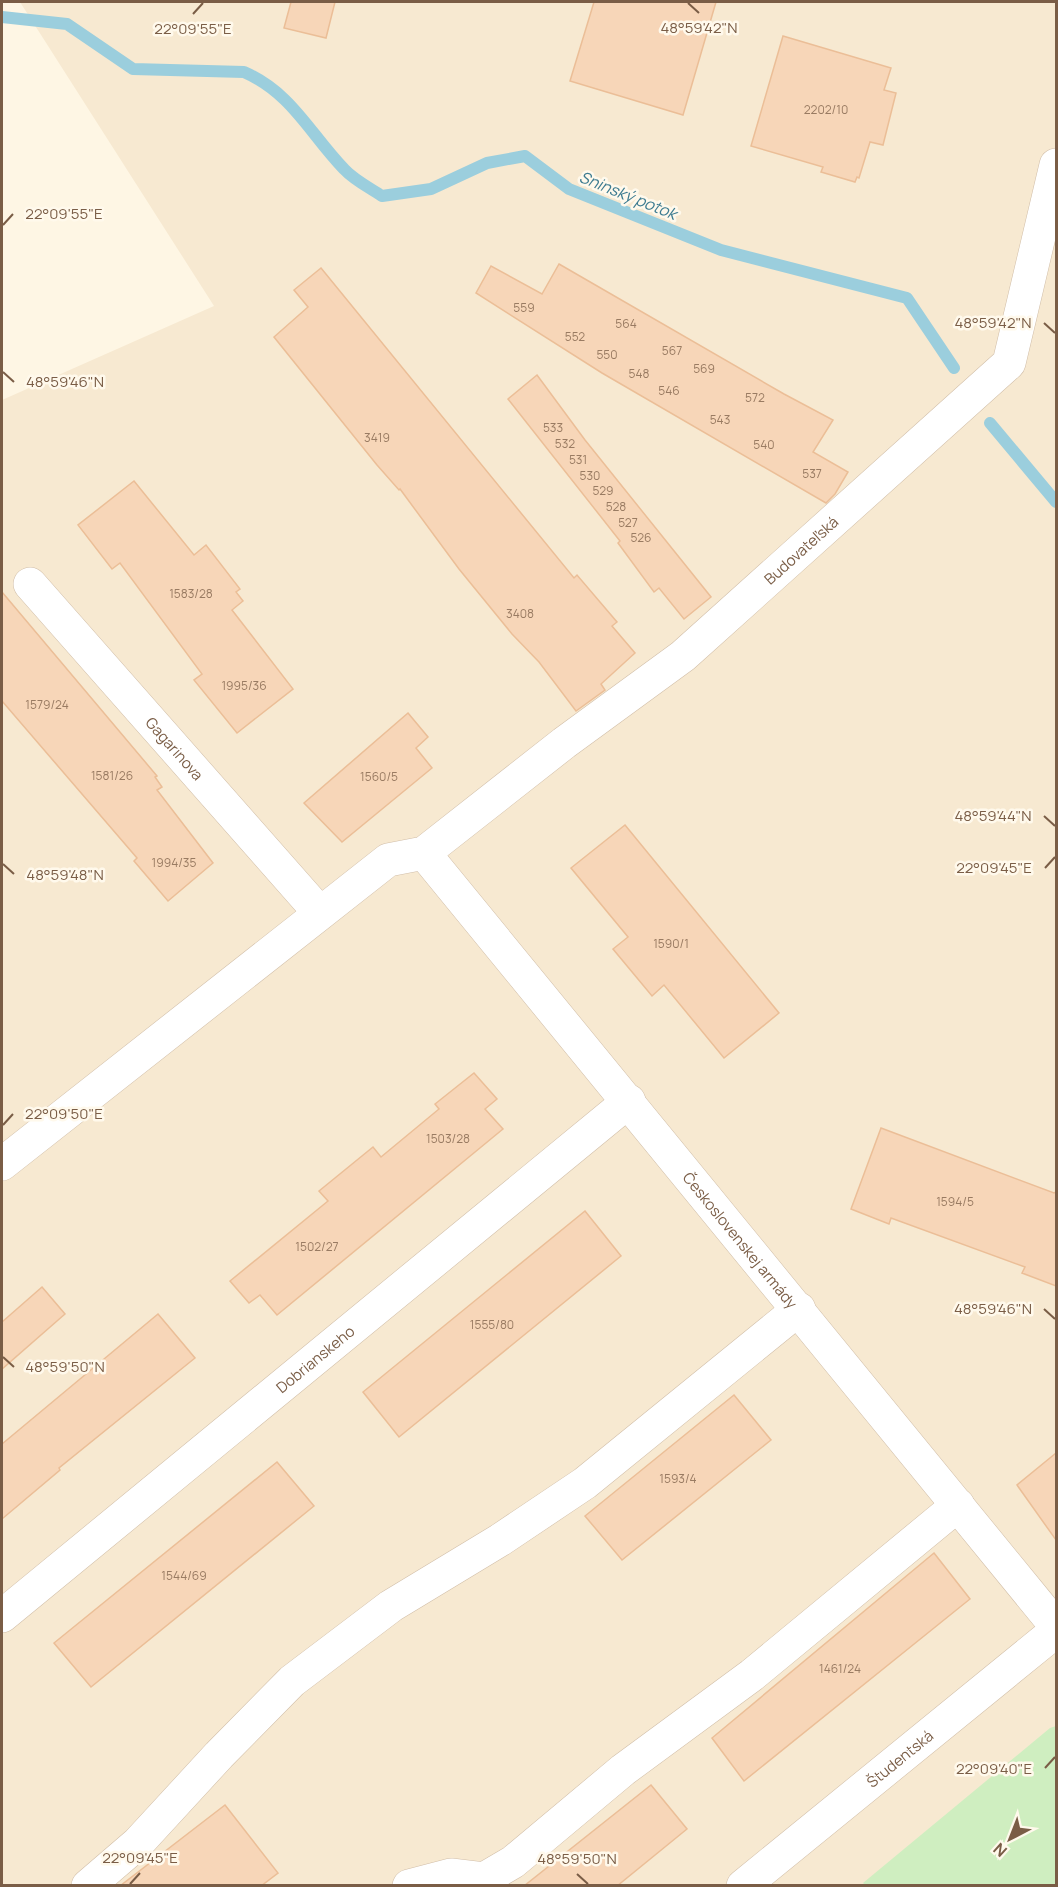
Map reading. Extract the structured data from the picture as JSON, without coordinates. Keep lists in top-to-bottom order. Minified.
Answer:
{"streets":{"street":["Budovateľská","Gagarinova","Československej armády","Dobrianskeho","Študentská"]},"crossings":[["Budovateľská","Československej armády"],["Československej armády","Dobrianskeho"]],"water":["Sninský potok"],"house_numbers":["2202/10","559","564","552","567","550","569","548","546","572","543","533","3419","532","540","531","537","530","529","528","527","526","1583/28","3408","1995/36","1579/24","1581/26","1560/5","1994/35","1590/1","1503/28","1594/5","1502/27","1555/80","1593/4","1544/69","1461/24"],"north":"bottom left","coordinates":["48°59'42\"N","22°09'55\"E","48°59'46\"N","48°59'44\"N","22°09'45\"E","48°59'48\"N","22°09'50\"E","48°59'50\"N","22°09'40\"E"]}
